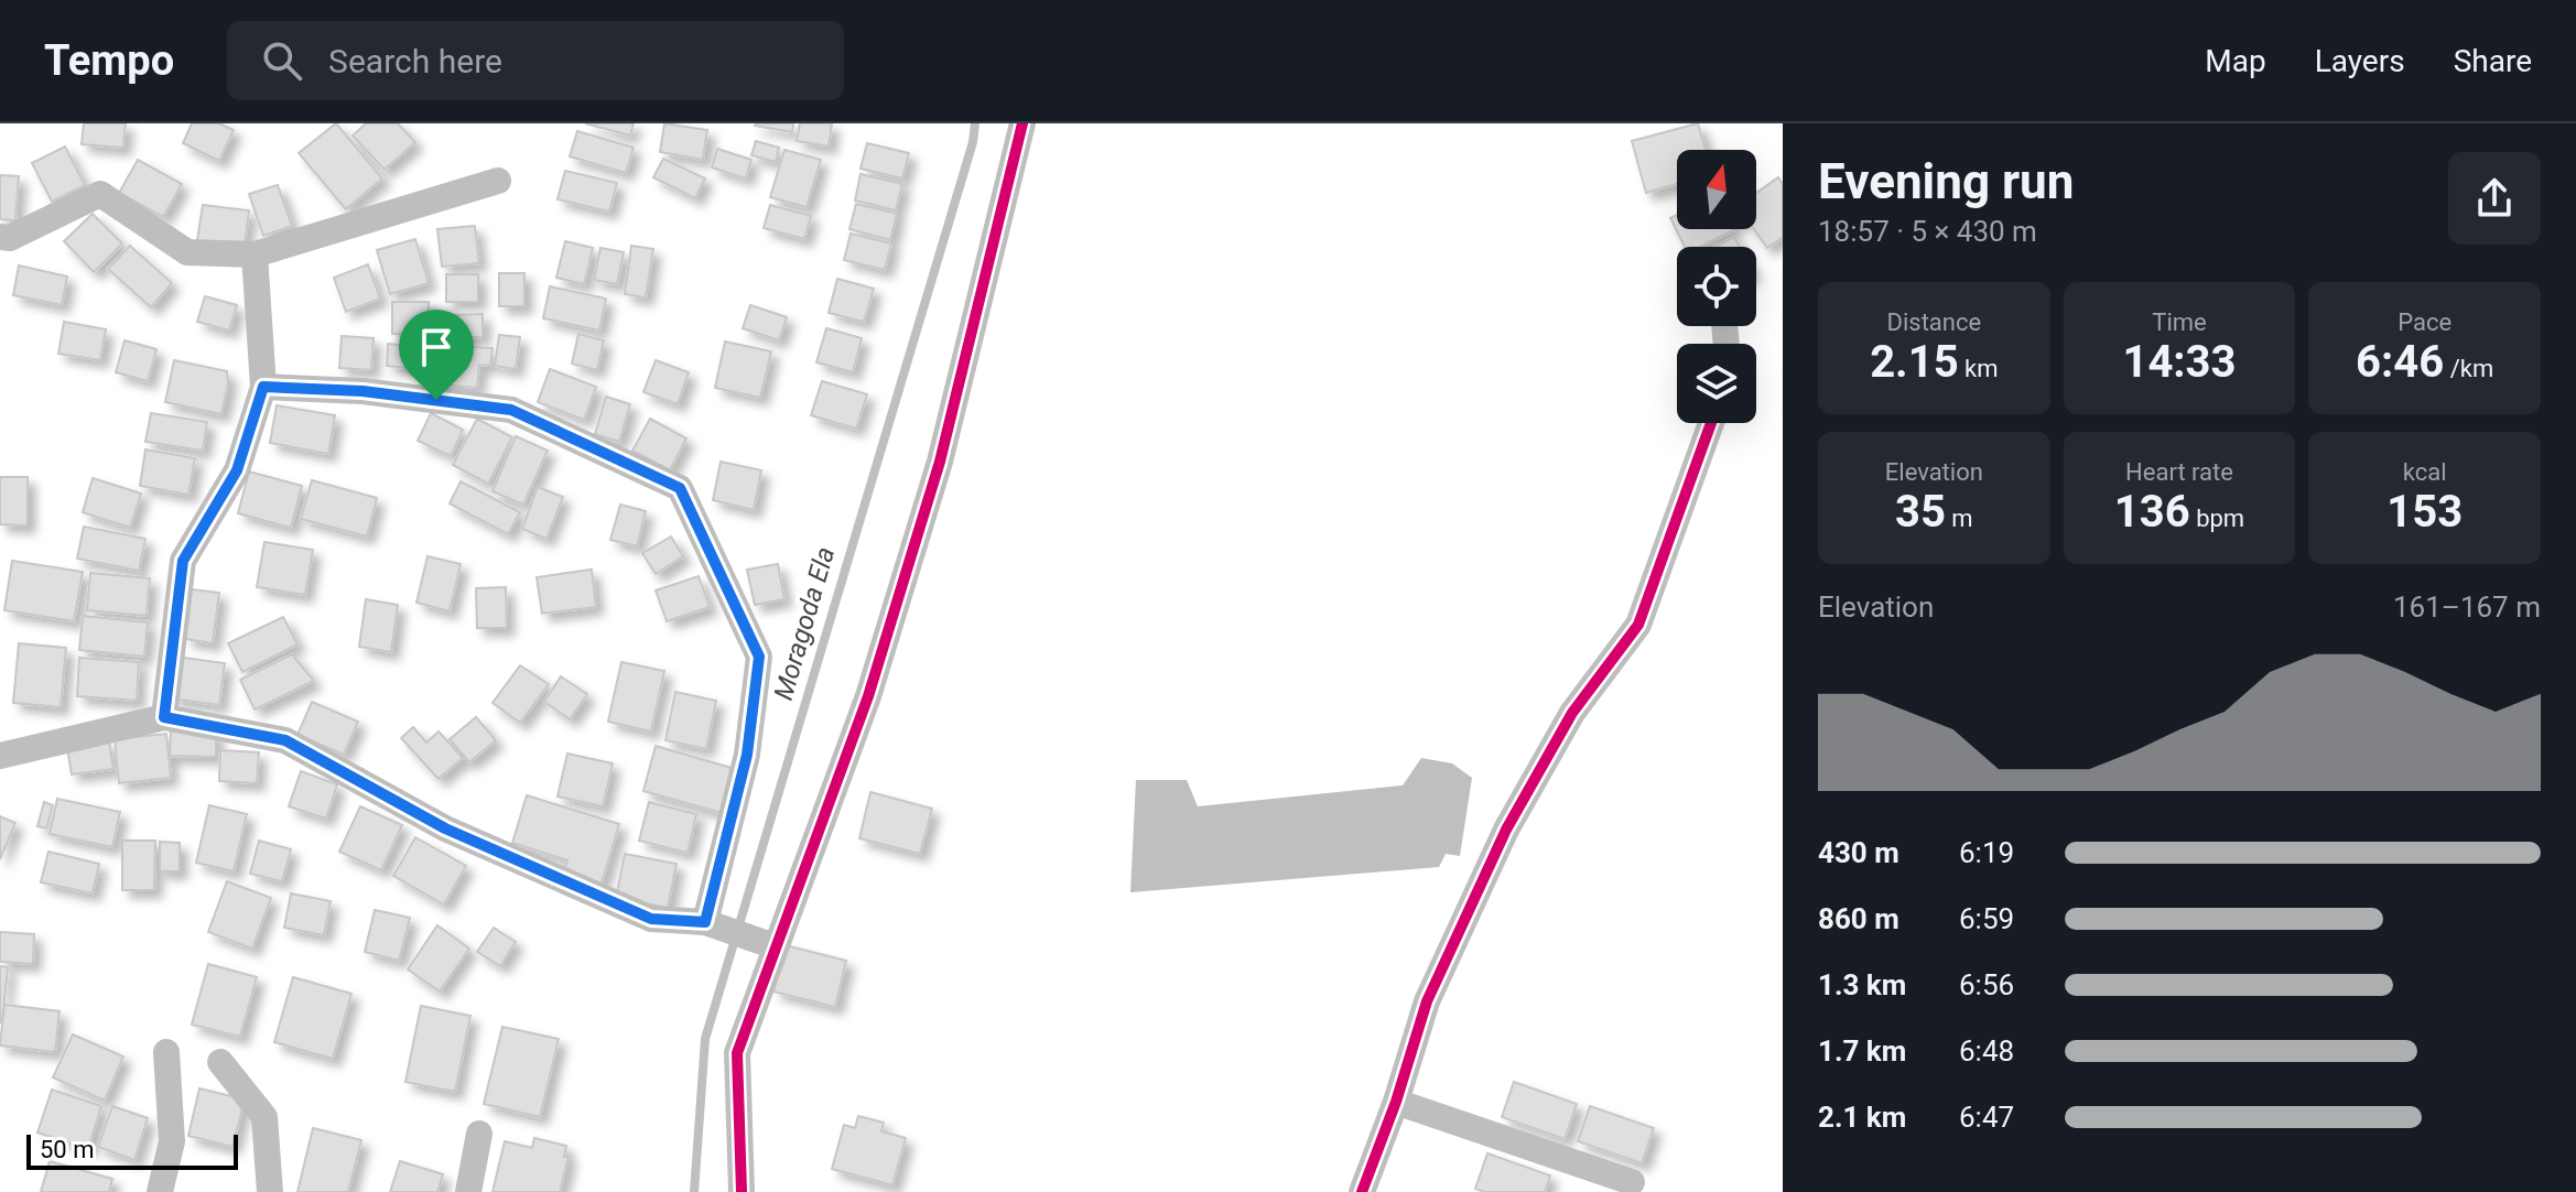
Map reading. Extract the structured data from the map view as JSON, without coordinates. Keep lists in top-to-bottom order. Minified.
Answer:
{"water":["Moragoda Ela"],"scale_bar":"50 m","north":"top","page":{"header":"Tempo","search":"Search here","nav":["Map","Layers","Share"],"heading":["Evening run","18:57 · 5 × 430 m"],"stats":[["Distance","2.15 km"],["Time","14:33"],["Pace","6:46 /km"],["Elevation","35 m"],["Heart rate","136 bpm"],["kcal","153"]],"chart":["Elevation","161–167 m"],"list":[{"name":"430 m","note":"6:19"},{"name":"860 m","note":"6:59"},{"name":"1.3 km","note":"6:56"},{"name":"1.7 km","note":"6:48"},{"name":"2.1 km","note":"6:47"}],"scale":"50 m"}}
